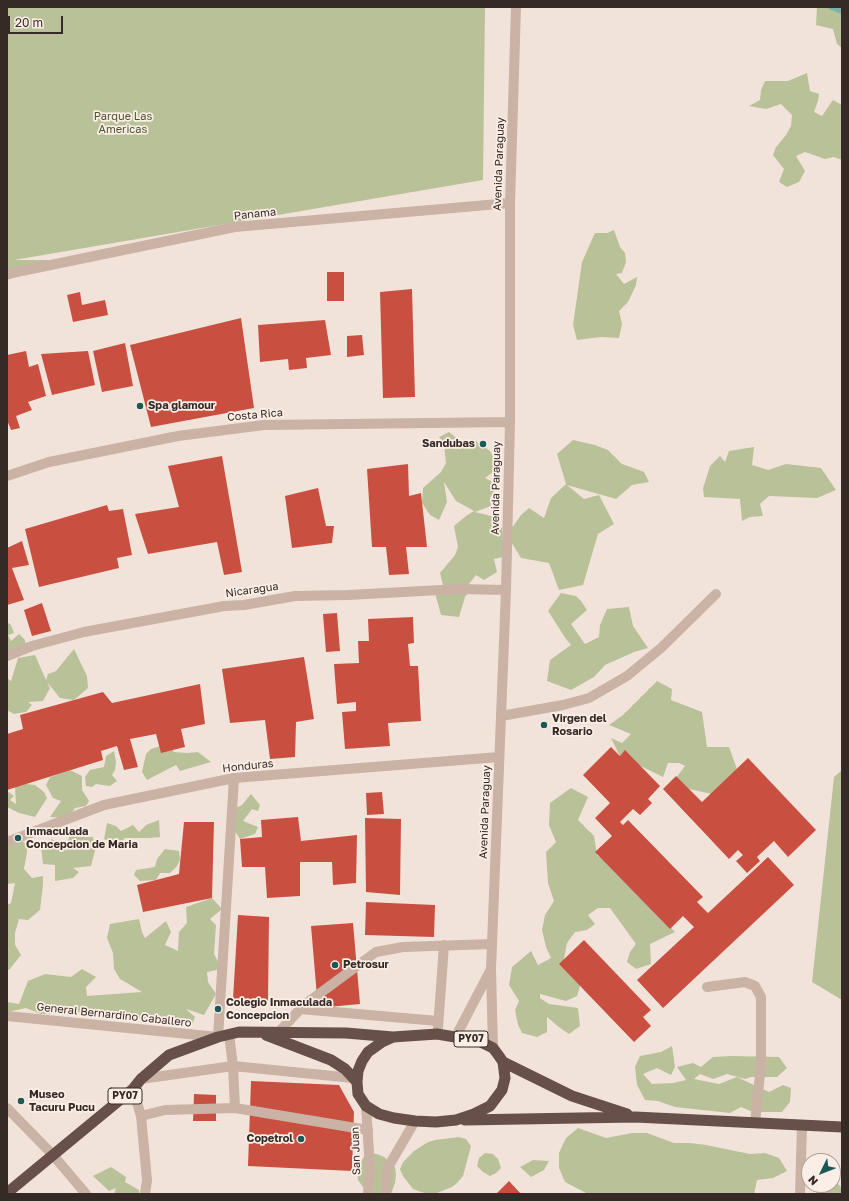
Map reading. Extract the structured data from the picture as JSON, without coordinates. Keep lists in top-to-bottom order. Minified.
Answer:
{"streets":{"highway":["PY07"],"street":["Avenida Paraguay","Panama","Costa Rica","Nicaragua","Honduras","General Bernardino Caballero","San Juan"]},"crossings":[["Avenida Paraguay","Panama"],["Avenida Paraguay","Costa Rica"],["Avenida Paraguay","Nicaragua"],["Avenida Paraguay","Honduras"],["Avenida Paraguay","PY07"],["Avenida Paraguay","San Juan"],["General Bernardino Caballero","PY07"],["PY07","San Juan"]],"parks":["Parque Las Americas"],"places":["Spa glamour","Sandubas","Virgen del Rosario","Inmaculada Concepcion de Maria","Petrosur","Colegio Inmaculada Concepcion","Museo Tacuru Pucu","Copetrol"],"scale_bar":"20 m","north":"bottom left"}
